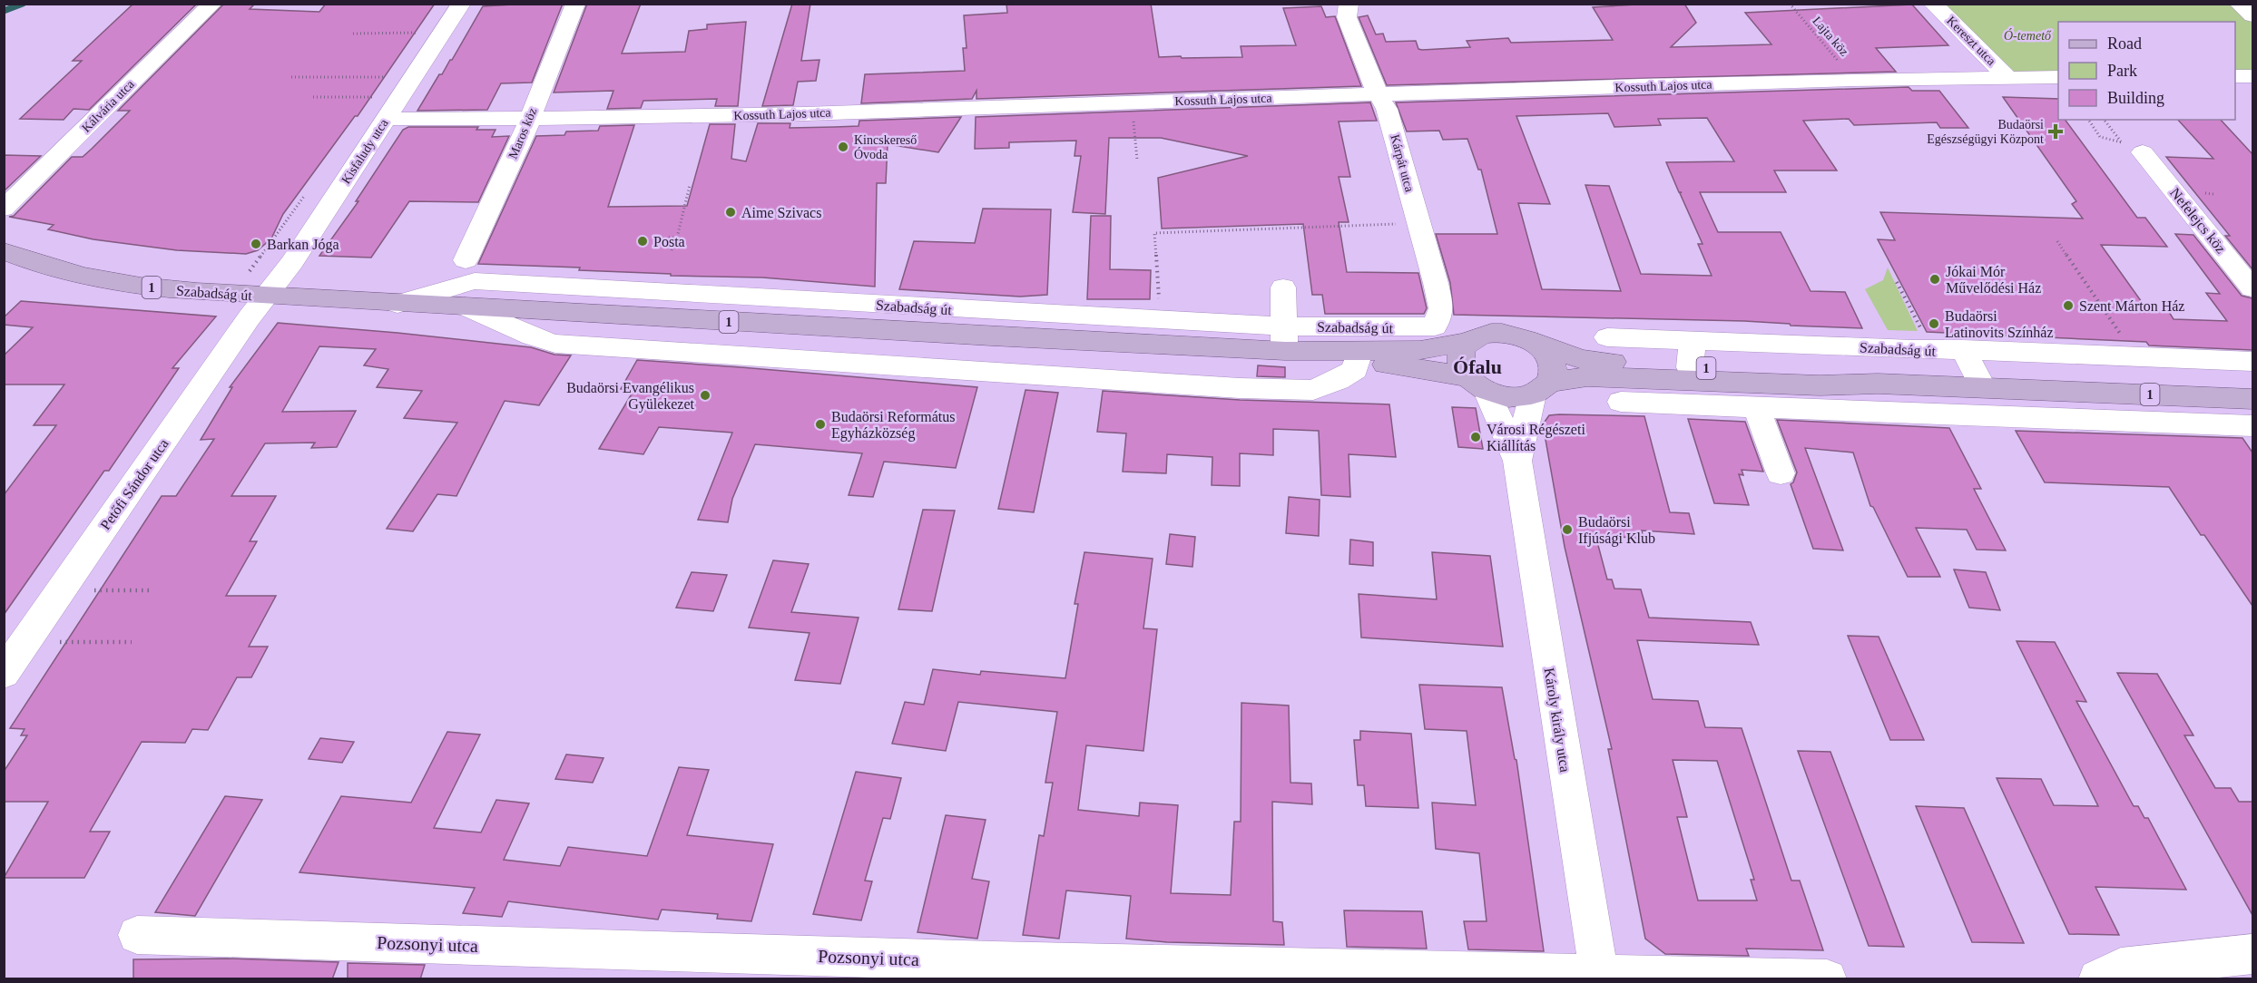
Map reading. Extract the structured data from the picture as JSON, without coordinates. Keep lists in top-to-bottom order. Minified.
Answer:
{"streets":{"main road":["1","Szabadság út"],"street":["Kereszt utca","Kossuth Lajos utca","Kálvária utca","Maros köz","Kisfaludy utca","Kárpát utca","Nefelejcs köz","Petőfi Sándor utca","Károly király utca","Pozsonyi utca"],"path":["Lajta köz"]},"crossings":[["Lajta köz","Kossuth Lajos utca"],["Kereszt utca","Kossuth Lajos utca"],["Kossuth Lajos utca","Maros köz"],["Kossuth Lajos utca","Kisfaludy utca"],["Kossuth Lajos utca","Kárpát utca"],["Kisfaludy utca","Szabadság út"],["Kisfaludy utca","Petőfi Sándor utca"],["Kárpát utca","Szabadság út"],["1","Szabadság út"],["1","Károly király utca"],["Szabadság út","Petőfi Sándor utca"],["Szabadság út","Károly király utca"],["Károly király utca","Pozsonyi utca"]],"districts":["Ófalu"],"parks":["Ó-temető"],"places":{"health":["Budaörsi Egészségügyi Központ"],"other":["Kincskereső Óvoda","Aime Szivacs","Posta","Barkan Jóga","Jókai Mór Művelődési Ház","Szent Márton Ház","Budaörsi Latinovits Színház","Budaörsi Evangélikus Gyülekezet","Budaörsi Református Egyházközség","Városi Régészeti Kiállítás","Budaörsi Ifjúsági Klub"]},"legend":["Road","Park","Building"]}
